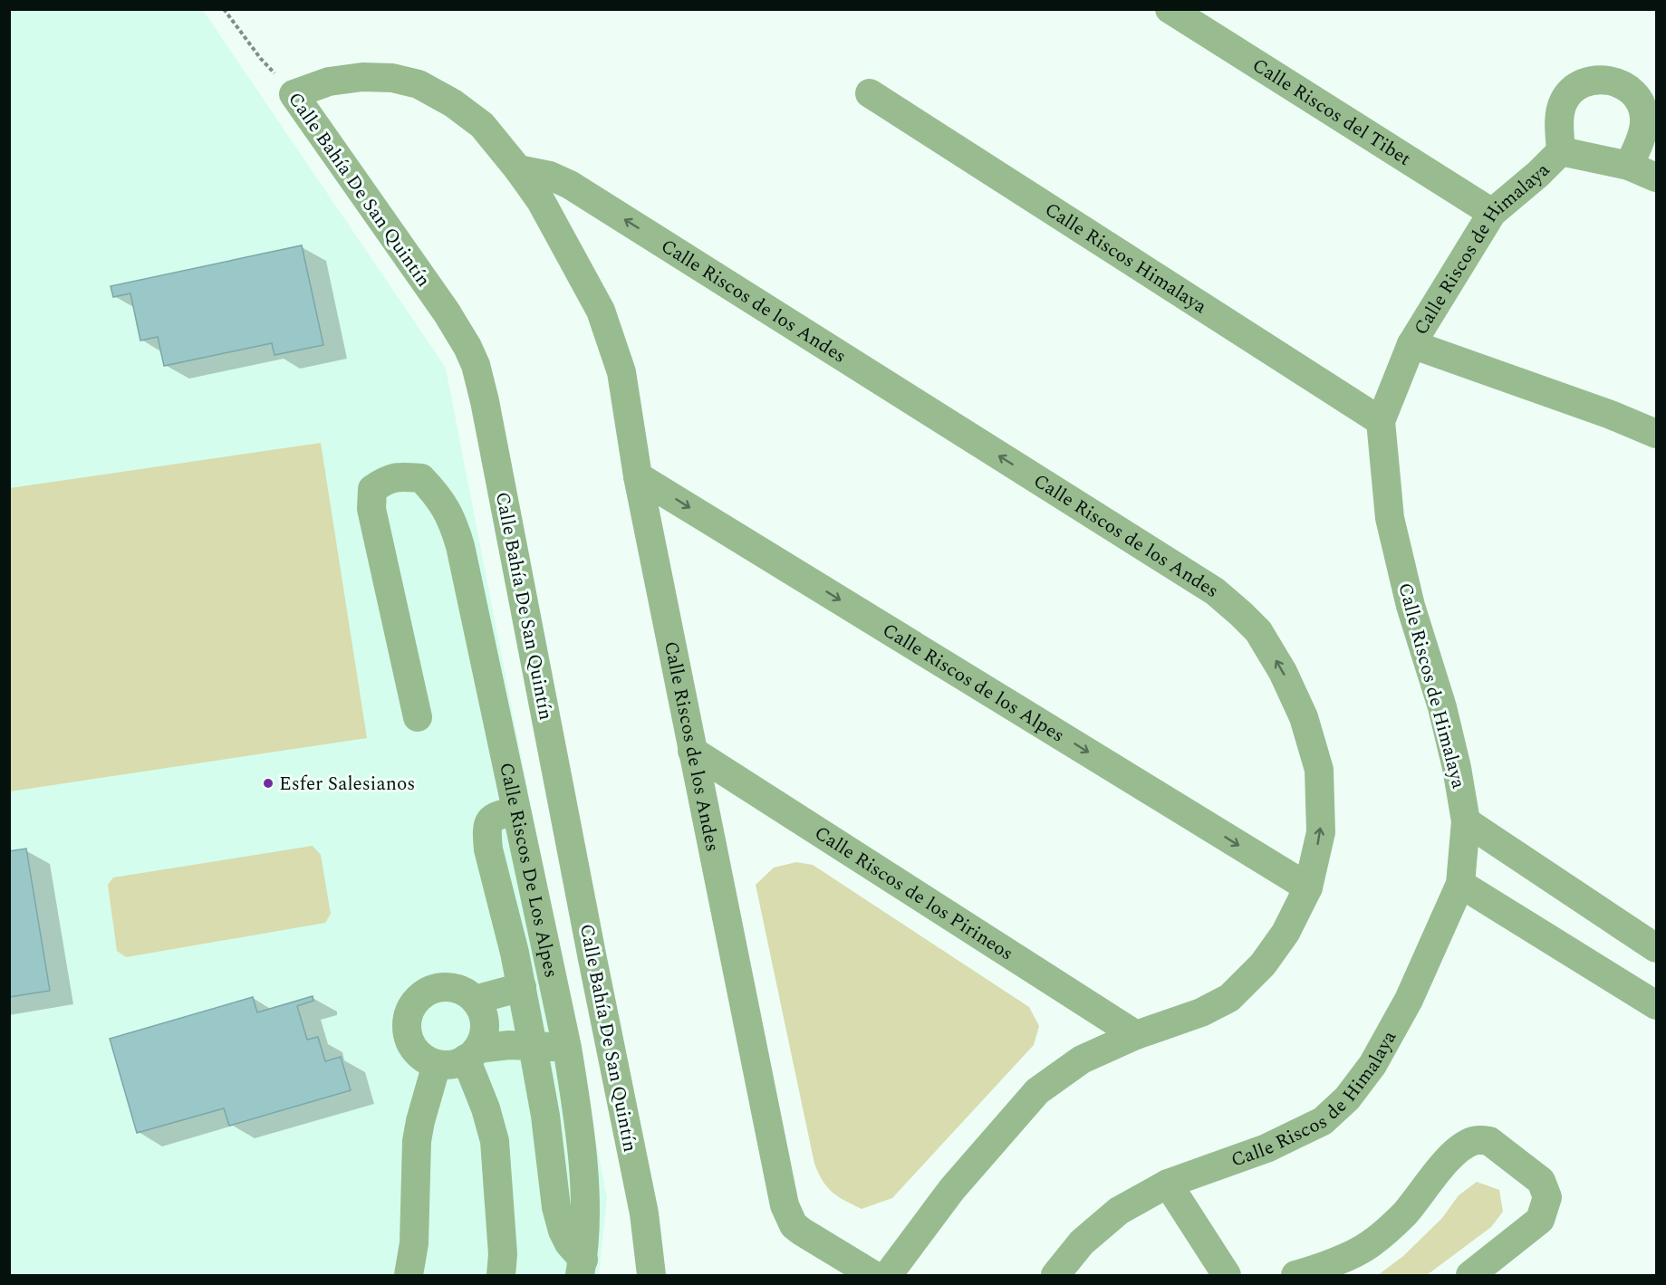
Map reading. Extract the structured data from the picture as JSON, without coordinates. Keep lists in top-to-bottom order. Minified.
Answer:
{"streets":{"street":["Calle Riscos del Tibet","Calle Bahía De San Quintín","Calle Riscos de Himalaya","Calle Riscos Himalaya","Calle Riscos de los Andes","Calle Riscos de los Alpes","Calle Riscos De Los Alpes","Calle Riscos de los Pirineos"]},"crossings":[["Calle Riscos del Tibet","Calle Riscos de Himalaya"],["Calle Riscos de Himalaya","Calle Riscos Himalaya"],["Calle Riscos de los Andes","Calle Riscos de los Alpes"],["Calle Riscos de los Andes","Calle Riscos de los Pirineos"]],"one_way":["Calle Riscos de los Andes","Calle Riscos de los Alpes"],"places":["Esfer Salesianos"]}
